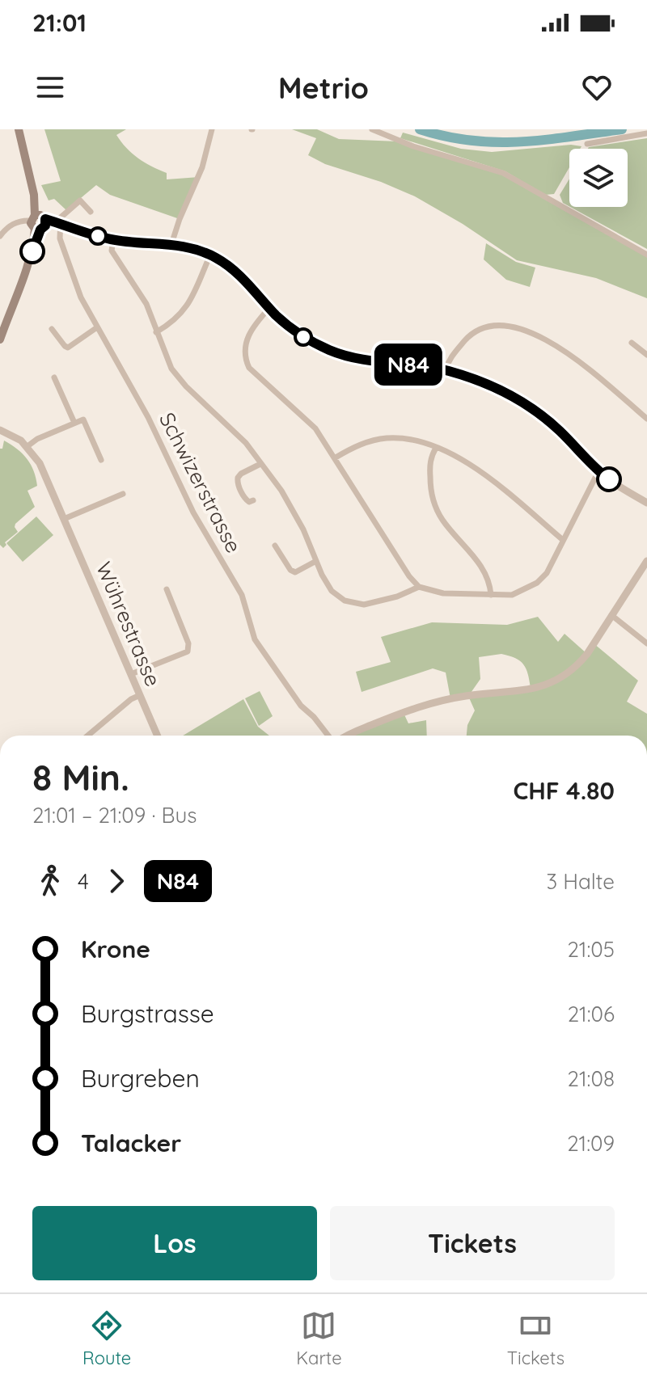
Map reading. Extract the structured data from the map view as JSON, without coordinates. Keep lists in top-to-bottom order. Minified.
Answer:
{"streets":{"street":["Schwizerstrasse","Wührestrasse"]},"lines":["bus line N84"],"page":{"status":"21:01","header":"Metrio","on_map":"N84","heading":["8 Min.","21:01 – 21:09 · Bus","CHF 4.80"],"legs":["4","N84","3 Halte"],"list":[{"name":"Krone","value":"21:05"},{"name":"Burgstrasse","value":"21:06"},{"name":"Burgreben","value":"21:08"},{"name":"Talacker","value":"21:09"}],"buttons":["Los","Tickets"],"tabs":["Route","Karte","Tickets"]}}
